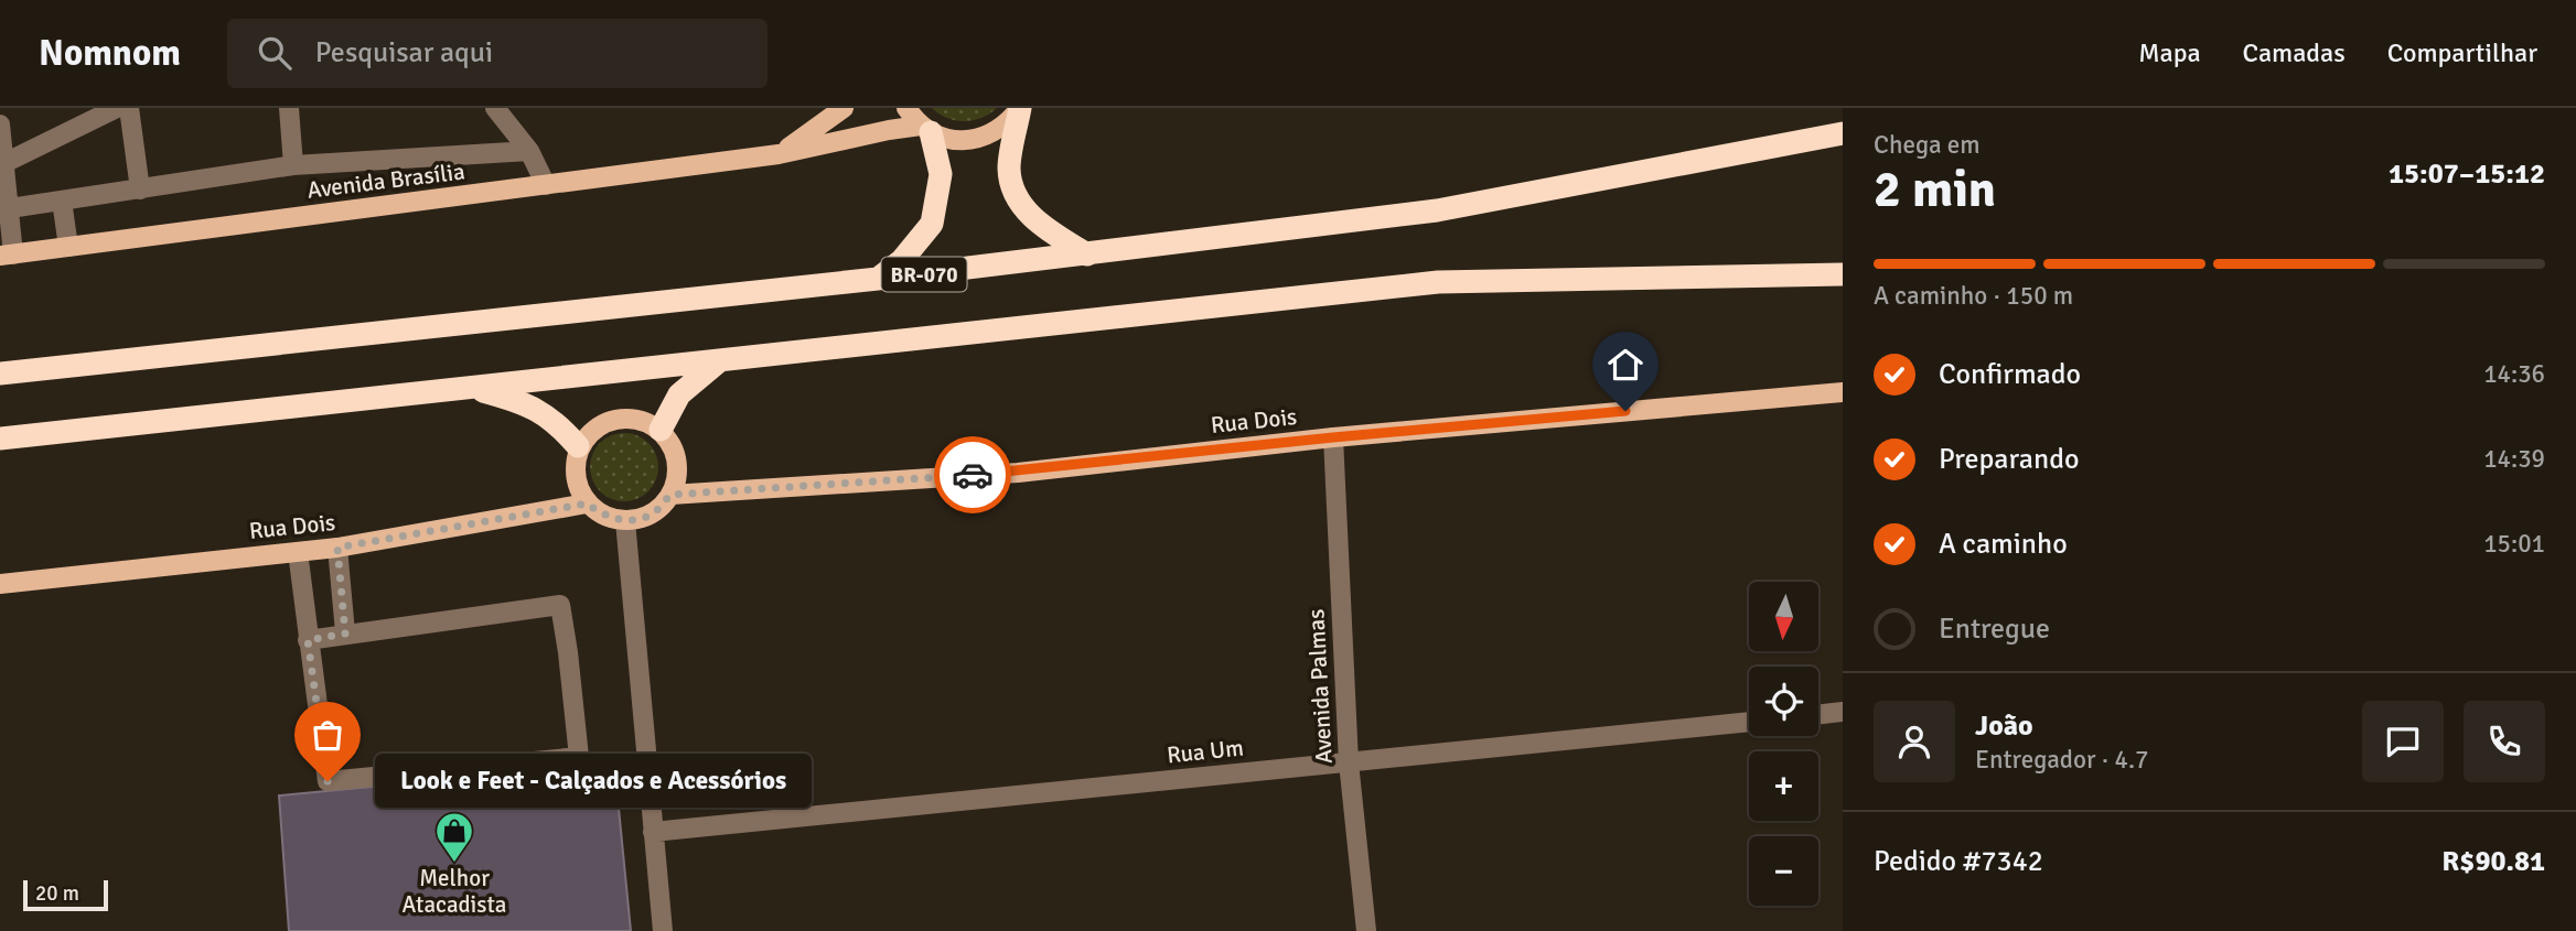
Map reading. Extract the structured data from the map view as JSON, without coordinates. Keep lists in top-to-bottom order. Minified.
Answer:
{"streets":{"highway":["BR-070"],"main road":["Avenida Brasília","Rua Dois"],"street":["Avenida Palmas","Rua Um"]},"crossings":[["Rua Dois","Avenida Palmas"],["Avenida Palmas","Rua Um"]],"places":{"other":["Look e Feet - Calçados e Acessórios"],"shop":["Melhor Atacadista"]},"scale_bar":"20 m","north":"bottom","page":{"header":"Nomnom","search":"Pesquisar aqui","nav":["Mapa","Camadas","Compartilhar"],"heading":["2 min","Chega em","15:07–15:12"],"panel":["João","Entregador · 4.7","Pedido #7342","R$90.81"],"bar":"A caminho · 150 m","list":[["Confirmado","14:36"],["Preparando","14:39"],["A caminho","15:01"],"Entregue"],"map_buttons":["+","−"],"bubble":"Look e Feet - Calçados e Acessórios","scale":"20 m"}}
